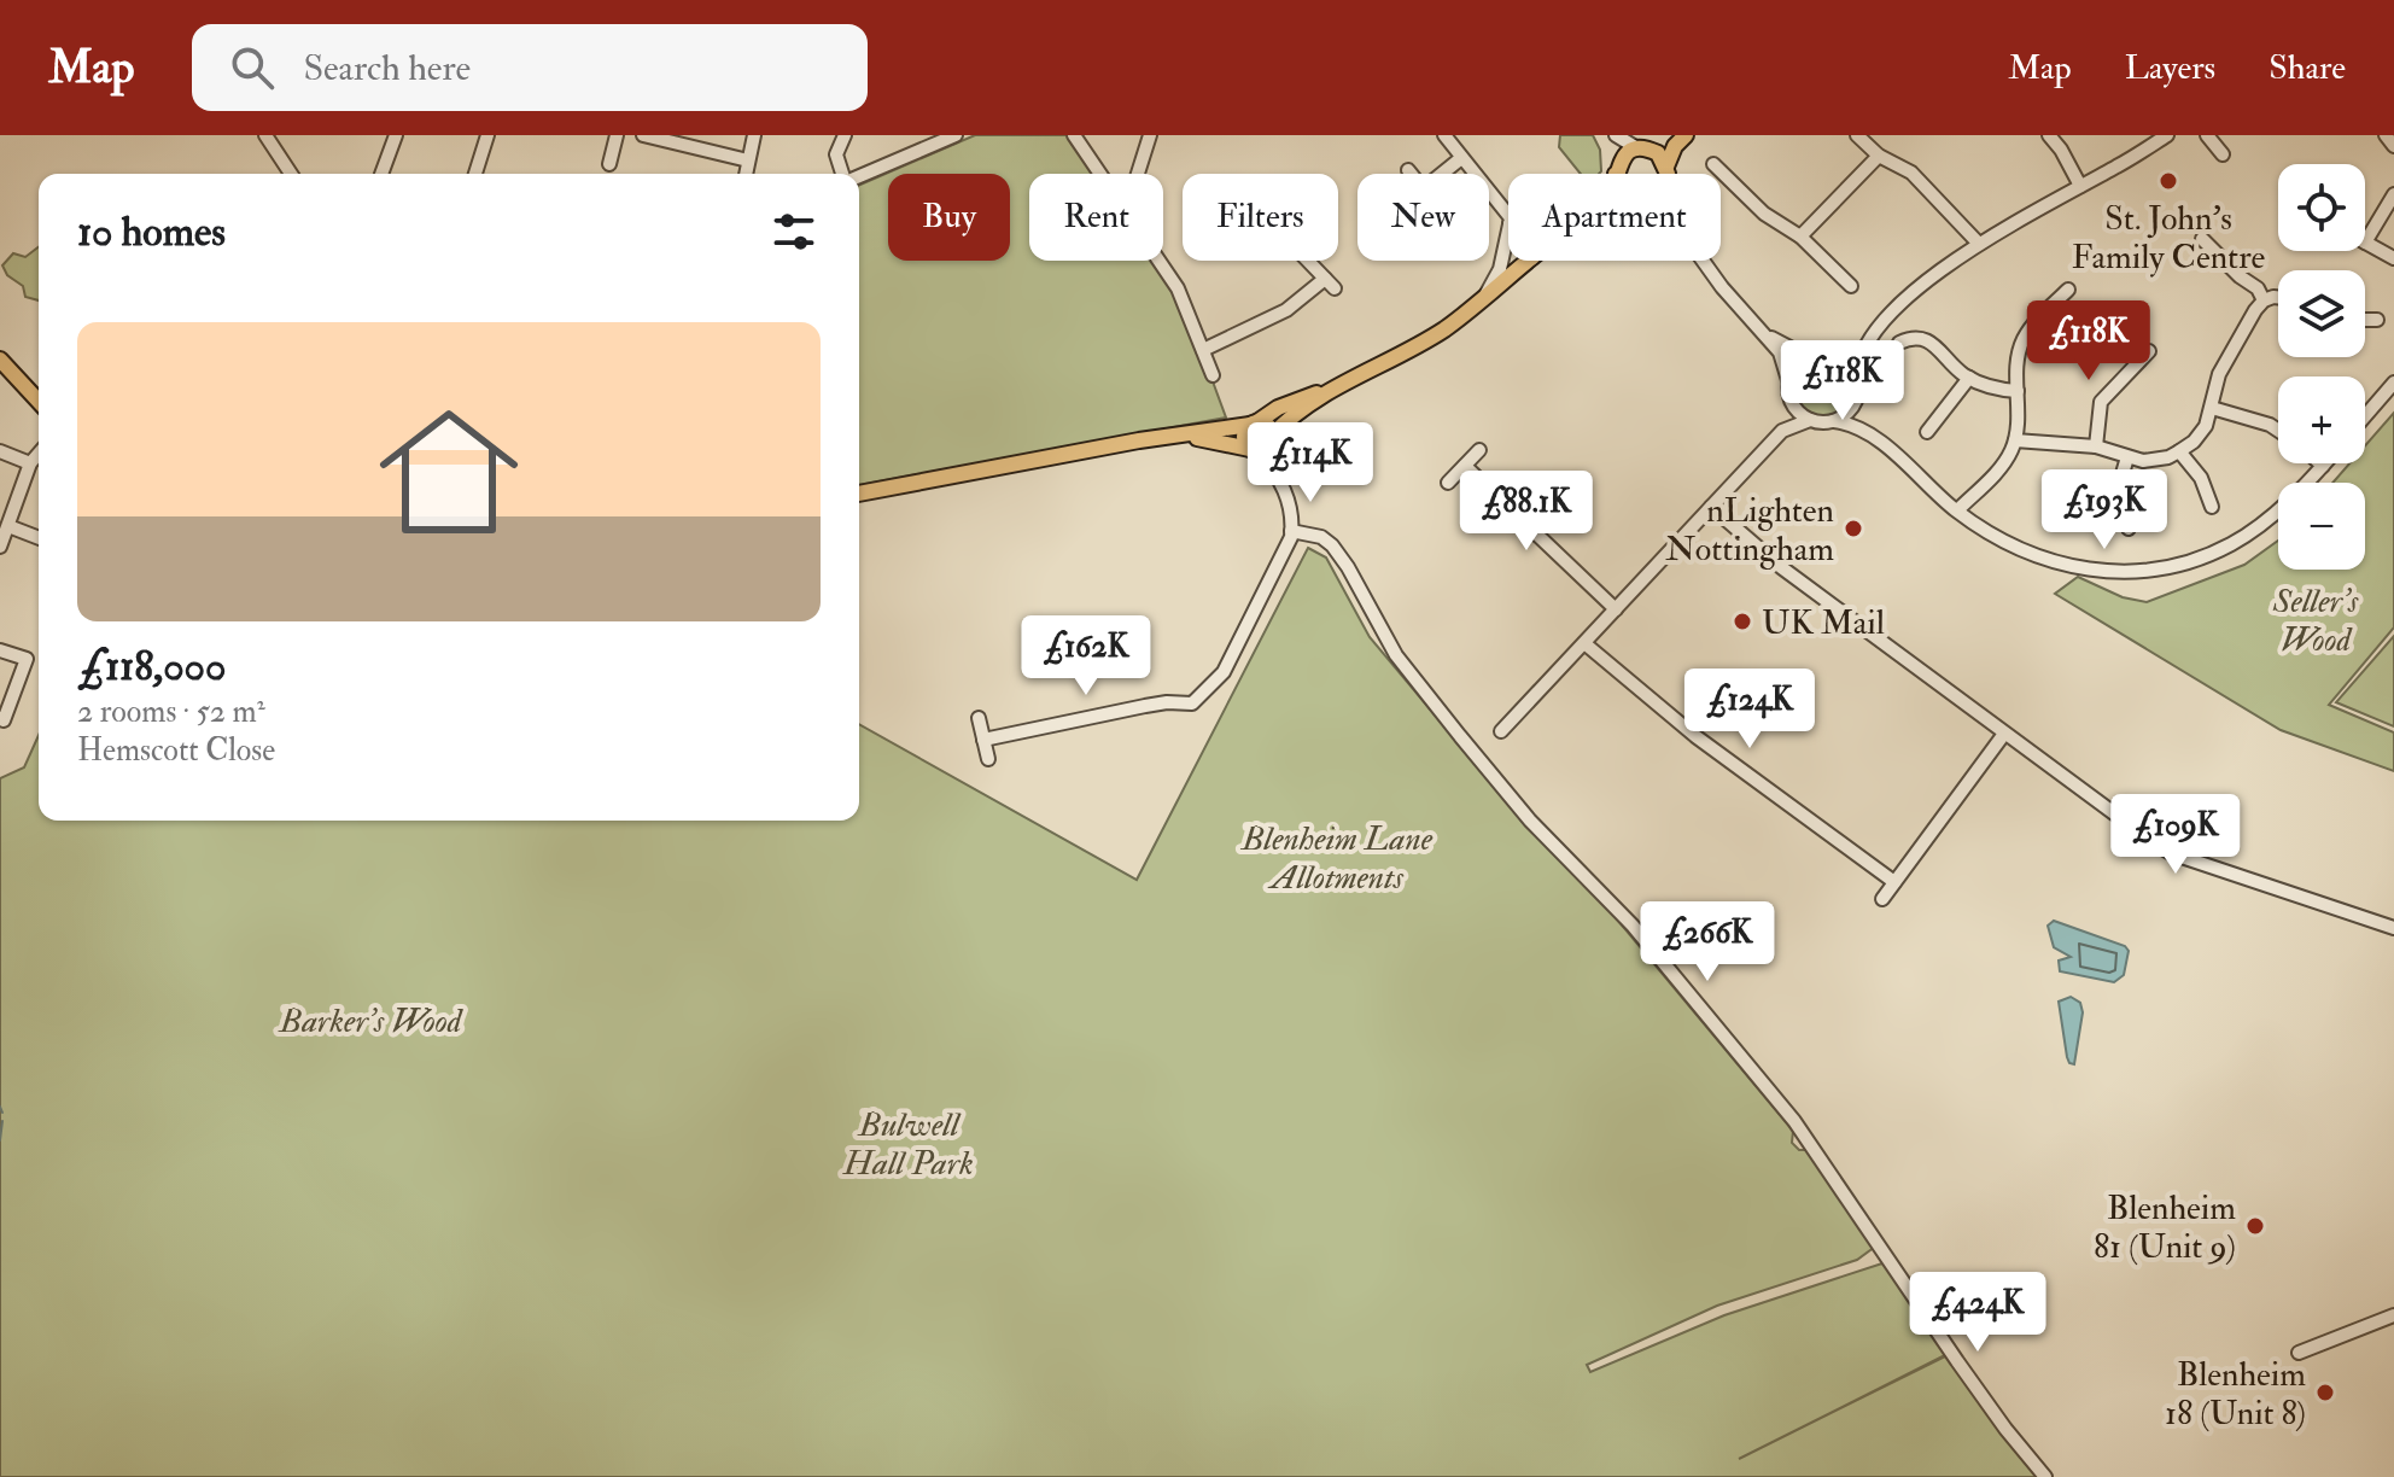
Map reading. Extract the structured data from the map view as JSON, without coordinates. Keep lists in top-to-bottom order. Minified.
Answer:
{"parks":["Seller's Wood","Blenheim Lane Allotments","Barker's Wood","Bulwell Hall Park"],"places":["St. John's Family Centre","nLighten Nottingham","UK Mail","Blenheim 81 (Unit 9)","Blenheim 18 (Unit 8)"],"page":{"header":"Map","search":"Search here","nav":["Map","Layers","Share"],"map_buttons":["+","−"],"chip":["Buy","Rent","Filters","New","Apartment"],"heading":"10 homes","list":[{"name":"£118,000","note":"2 rooms · 52 m² · Hemscott Close"}],"price":["£118K","£118K","£114K","£193K","£88.1K","£162K","£124K","£109K","£266K","£424K"]}}
